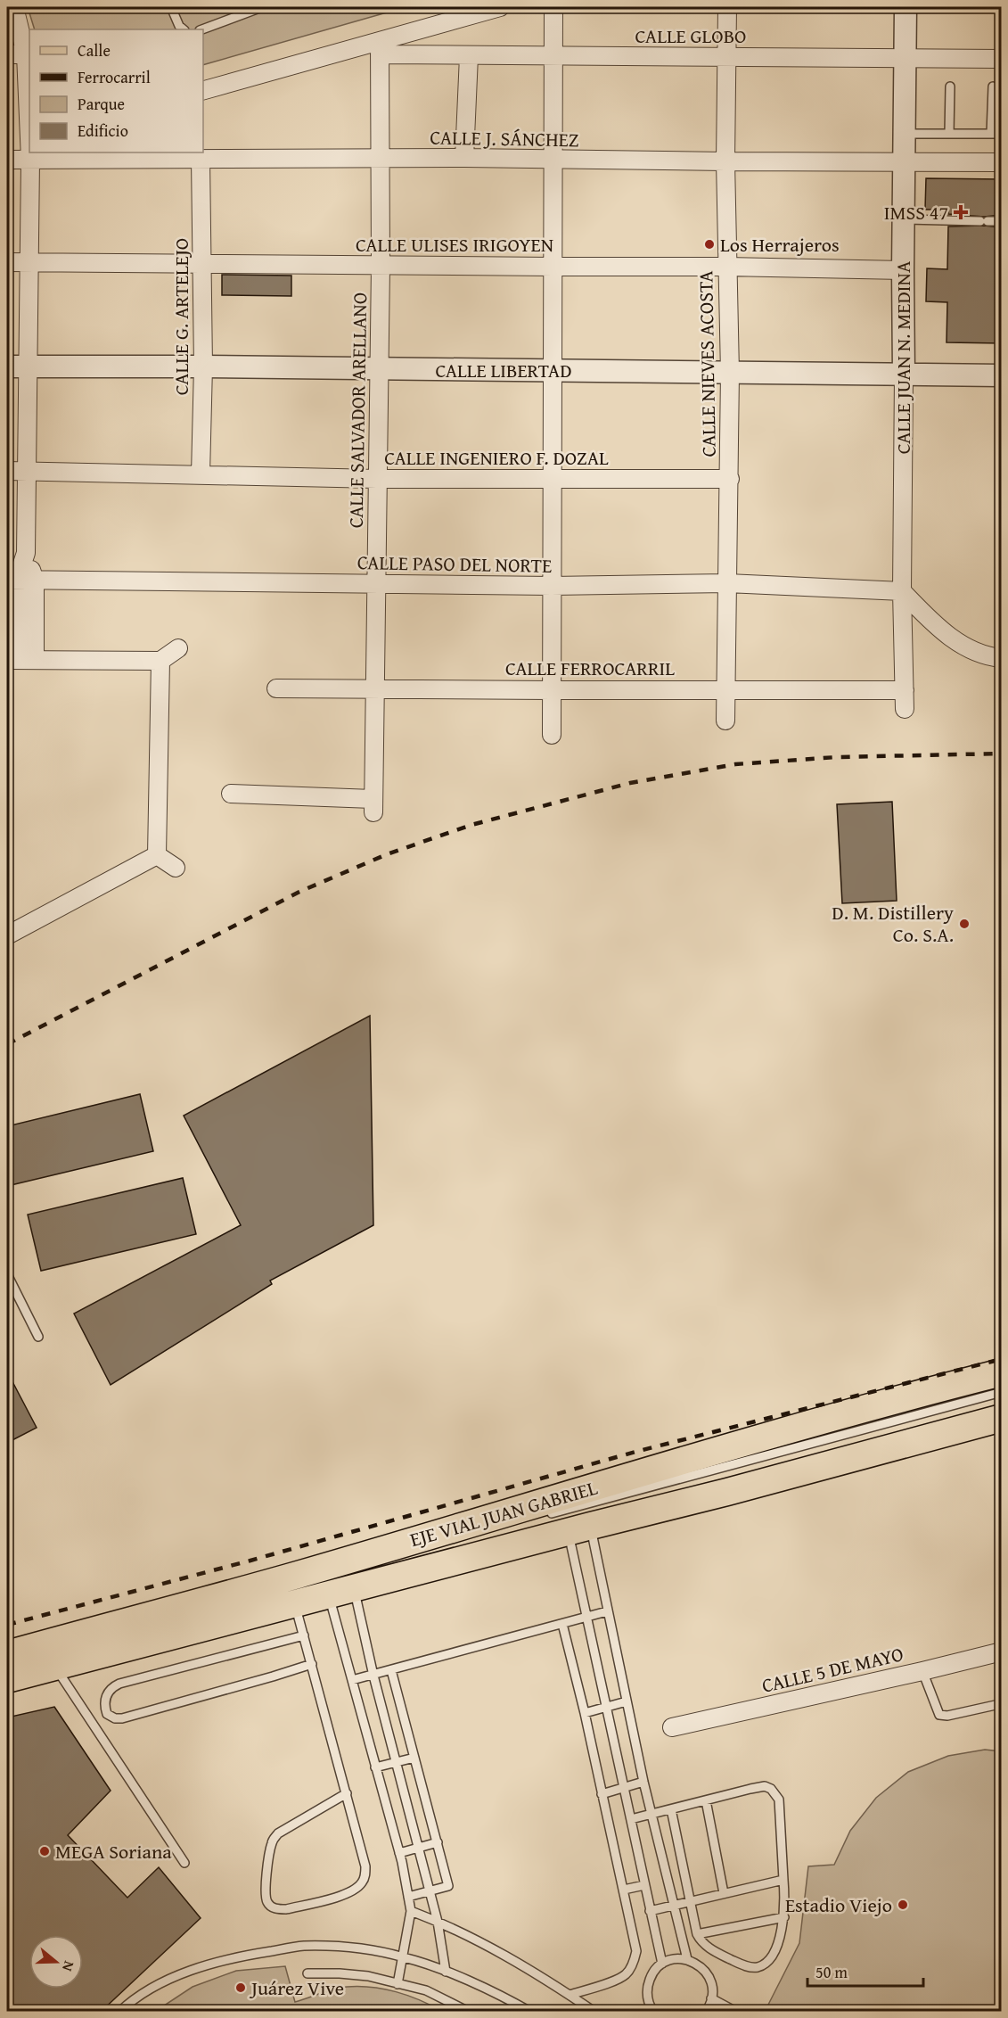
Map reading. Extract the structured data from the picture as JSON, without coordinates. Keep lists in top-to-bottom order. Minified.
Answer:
{"streets":{"main road":["EJE VIAL JUAN GABRIEL"],"street":["CALLE GLOBO","CALLE J. SÁNCHEZ","CALLE ULISES IRIGOYEN","CALLE G. ARTELEJO","CALLE JUAN N. MEDINA","CALLE NIEVES ACOSTA","CALLE LIBERTAD","CALLE SALVADOR ARELLANO","CALLE INGENIERO F. DOZAL","CALLE PASO DEL NORTE","CALLE FERROCARRIL","CALLE 5 DE MAYO"]},"crossings":[["CALLE GLOBO","CALLE JUAN N. MEDINA"],["CALLE GLOBO","CALLE NIEVES ACOSTA"],["CALLE GLOBO","CALLE SALVADOR ARELLANO"],["CALLE J. SÁNCHEZ","CALLE G. ARTELEJO"],["CALLE J. SÁNCHEZ","CALLE JUAN N. MEDINA"],["CALLE J. SÁNCHEZ","CALLE NIEVES ACOSTA"],["CALLE J. SÁNCHEZ","CALLE SALVADOR ARELLANO"],["CALLE ULISES IRIGOYEN","CALLE G. ARTELEJO"],["CALLE ULISES IRIGOYEN","CALLE JUAN N. MEDINA"],["CALLE ULISES IRIGOYEN","CALLE NIEVES ACOSTA"],["CALLE ULISES IRIGOYEN","CALLE SALVADOR ARELLANO"],["CALLE G. ARTELEJO","CALLE LIBERTAD"],["CALLE G. ARTELEJO","CALLE INGENIERO F. DOZAL"],["CALLE JUAN N. MEDINA","CALLE LIBERTAD"],["CALLE JUAN N. MEDINA","CALLE PASO DEL NORTE"],["CALLE JUAN N. MEDINA","CALLE FERROCARRIL"],["CALLE NIEVES ACOSTA","CALLE LIBERTAD"],["CALLE NIEVES ACOSTA","CALLE INGENIERO F. DOZAL"],["CALLE NIEVES ACOSTA","CALLE PASO DEL NORTE"],["CALLE NIEVES ACOSTA","CALLE FERROCARRIL"],["CALLE LIBERTAD","CALLE SALVADOR ARELLANO"],["CALLE SALVADOR ARELLANO","CALLE INGENIERO F. DOZAL"],["CALLE SALVADOR ARELLANO","CALLE PASO DEL NORTE"],["CALLE SALVADOR ARELLANO","CALLE FERROCARRIL"]],"places":{"health":["IMSS 47"],"other":["Los Herrajeros","D. M. Distillery Co. S.A.","MEGA Soriana","Estadio Viejo","Juárez Vive"]},"legend":["Calle","Ferrocarril","Parque","Edificio"],"scale_bar":"50 m","north":"right"}
